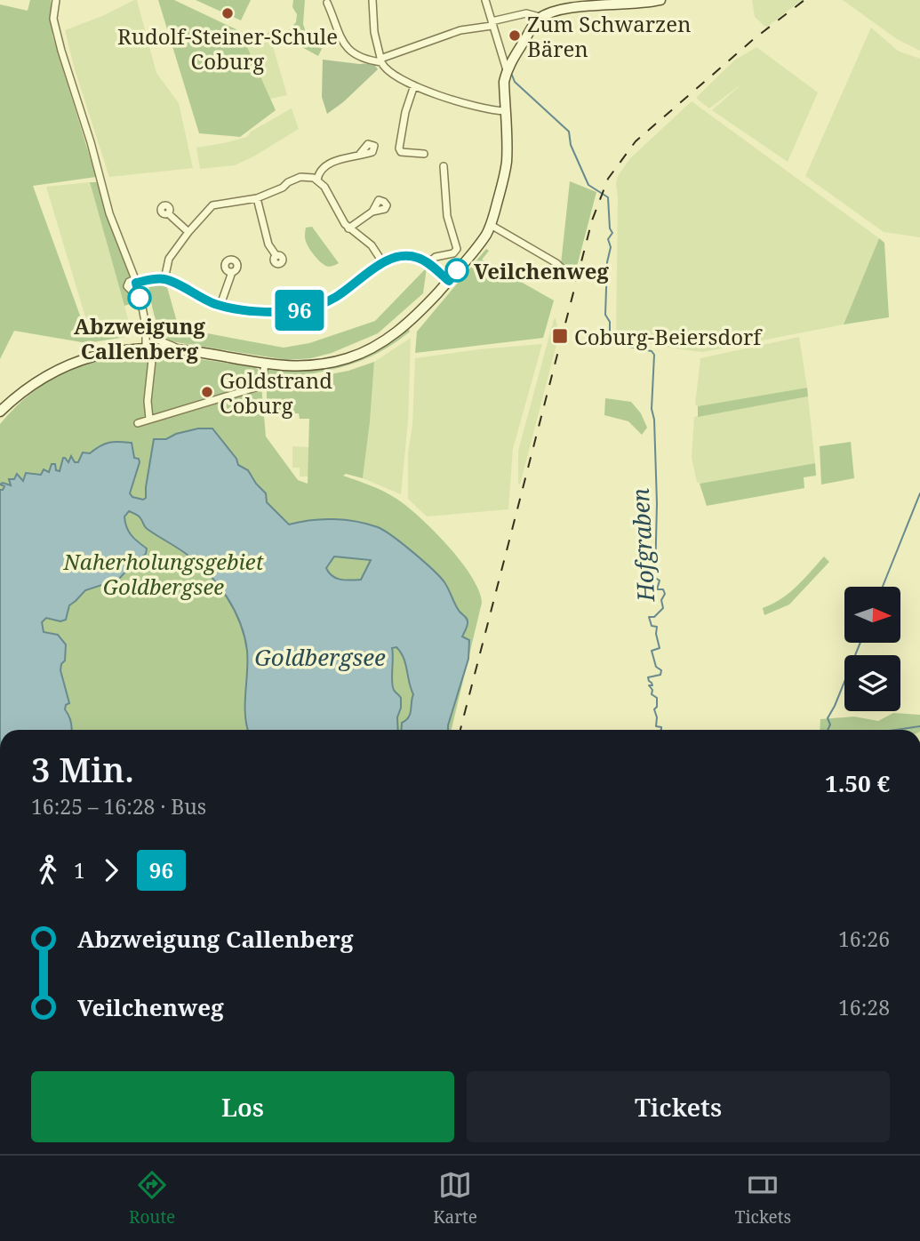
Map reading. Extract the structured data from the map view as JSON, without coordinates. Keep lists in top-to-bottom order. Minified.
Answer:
{"water":["Hofgraben","Goldbergsee"],"parks":["Naherholungsgebiet Goldbergsee"],"places":{"other":["Rudolf-Steiner-Schule Coburg","Zum Schwarzen Bären","Veilchenweg","Abzweigung Callenberg","Goldstrand Coburg"],"transit":["Coburg-Beiersdorf"]},"lines":["bus line 96"],"north":"right","page":{"on_map":"96","heading":["3 Min.","16:25 – 16:28 · Bus","1.50 €"],"legs":["1","96"],"list":[{"name":"Abzweigung Callenberg","value":"16:26"},{"name":"Veilchenweg","value":"16:28"}],"buttons":["Los","Tickets"],"tabs":["Route","Karte","Tickets"]}}
